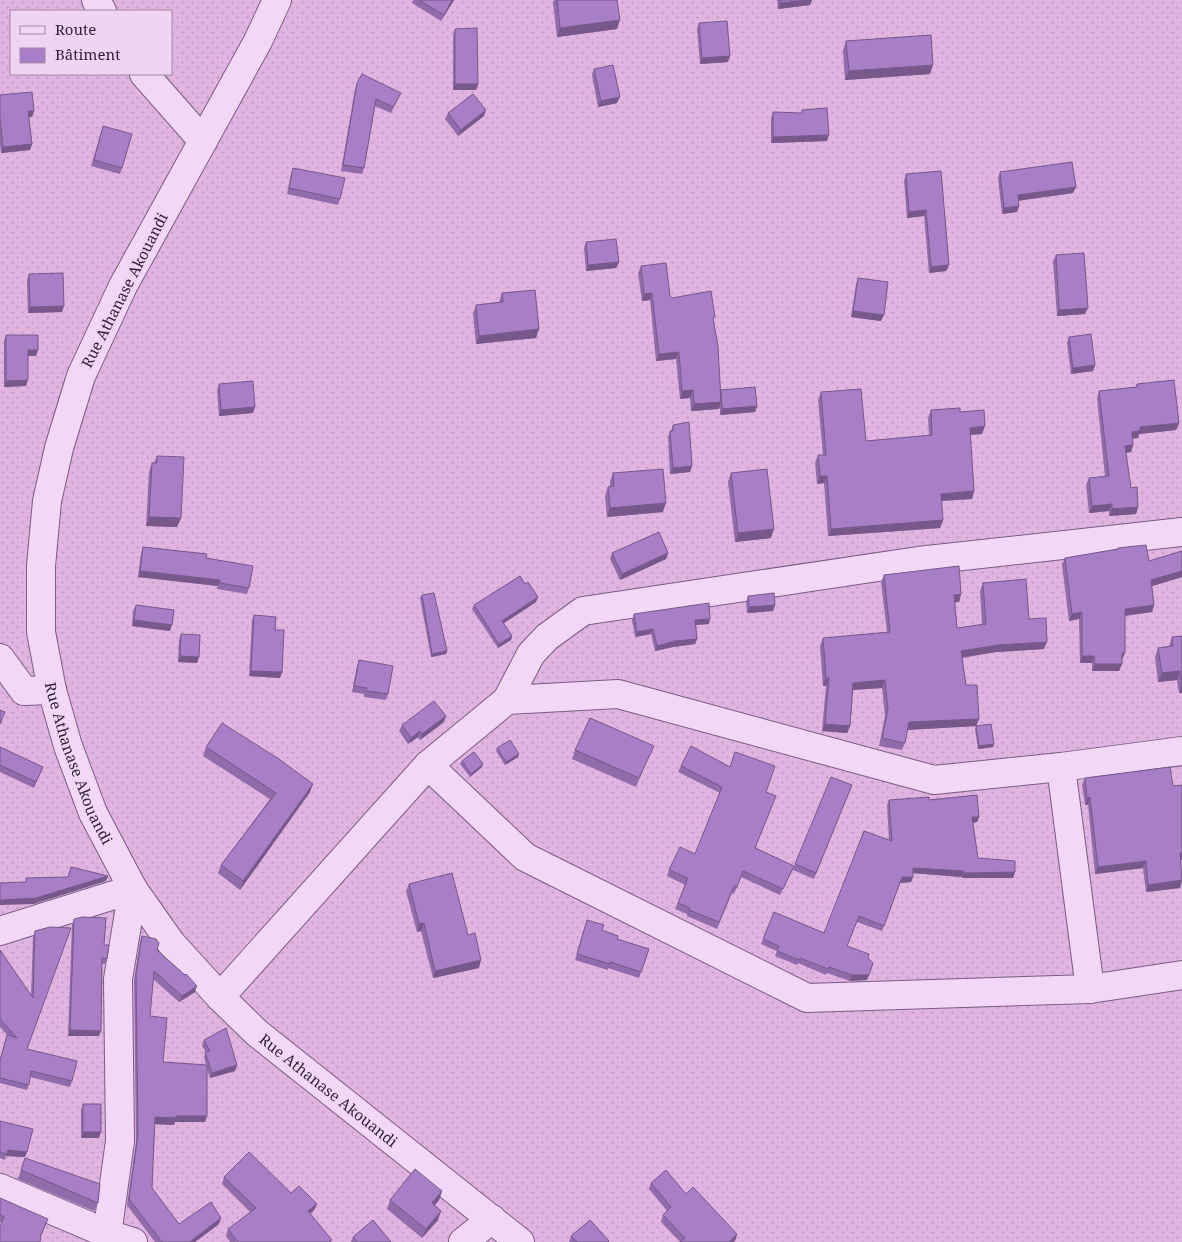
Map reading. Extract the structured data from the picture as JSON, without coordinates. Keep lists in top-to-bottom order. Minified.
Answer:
{"streets":{"street":["Rue Athanase Akouandi"]},"legend":["Route","Bâtiment"]}
